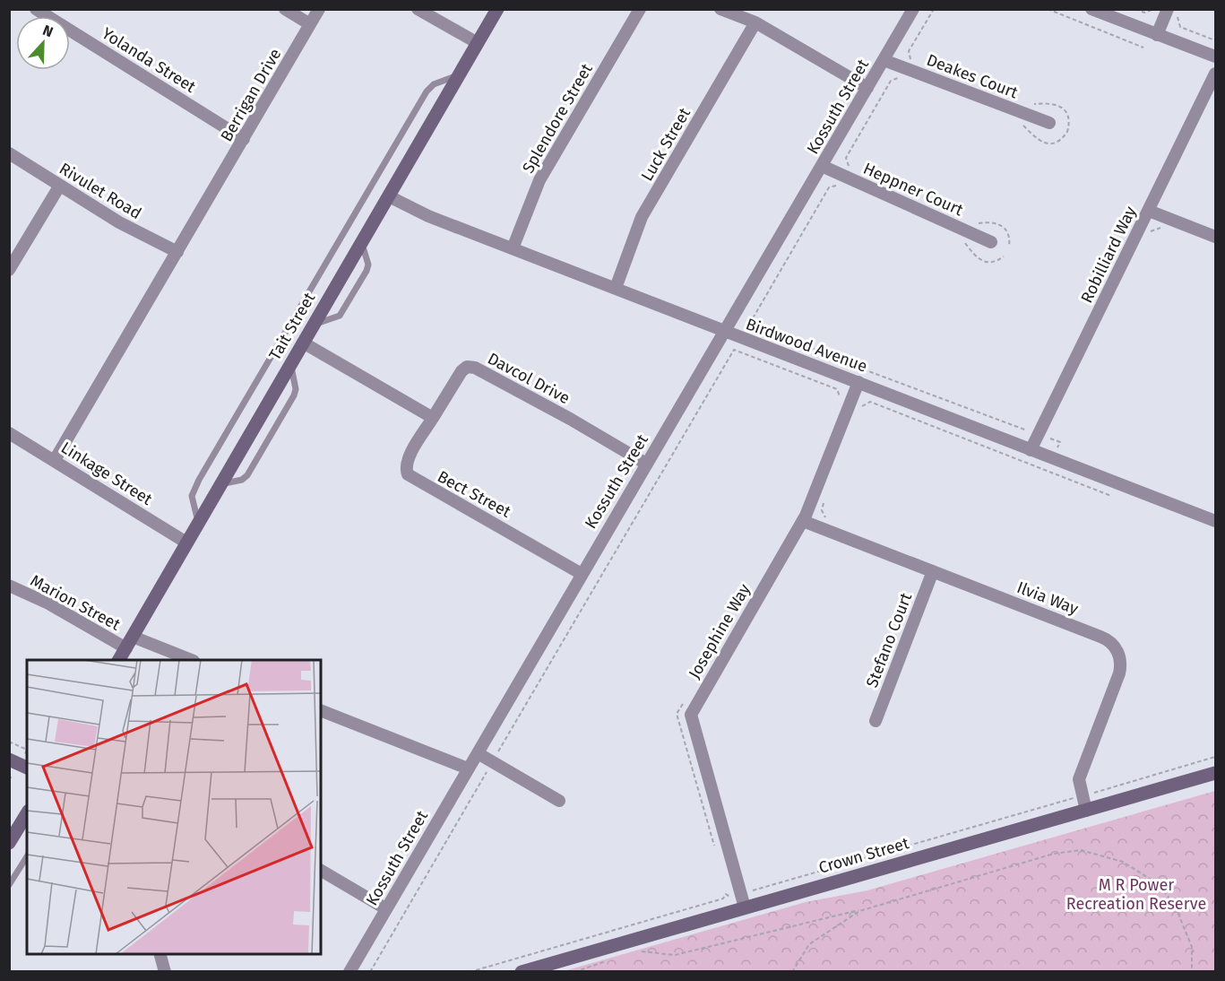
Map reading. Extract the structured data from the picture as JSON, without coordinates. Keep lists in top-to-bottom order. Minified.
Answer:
{"streets":{"street":["Yolanda Street","Deakes Court","Berrigan Drive","Kossuth Street","Splendore Street","Luck Street","Heppner Court","Rivulet Road","Robilliard Way","Tait Street","Birdwood Avenue","Davcol Drive","Linkage Street","Bect Street","Ilvia Way","Marion Street","Josephine Way","Stefano Court","Crown Street"]},"crossings":[["Yolanda Street","Berrigan Drive"],["Deakes Court","Kossuth Street"],["Berrigan Drive","Rivulet Road"],["Berrigan Drive","Linkage Street"],["Kossuth Street","Heppner Court"],["Kossuth Street","Birdwood Avenue"],["Kossuth Street","Davcol Drive"],["Kossuth Street","Bect Street"],["Splendore Street","Birdwood Avenue"],["Luck Street","Birdwood Avenue"],["Robilliard Way","Birdwood Avenue"],["Tait Street","Birdwood Avenue"],["Tait Street","Linkage Street"],["Tait Street","Marion Street"],["Birdwood Avenue","Josephine Way"],["Davcol Drive","Bect Street"],["Ilvia Way","Josephine Way"],["Ilvia Way","Stefano Court"],["Ilvia Way","Crown Street"],["Josephine Way","Crown Street"]],"parks":["M R Power Recreation Reserve"],"north":"top"}
